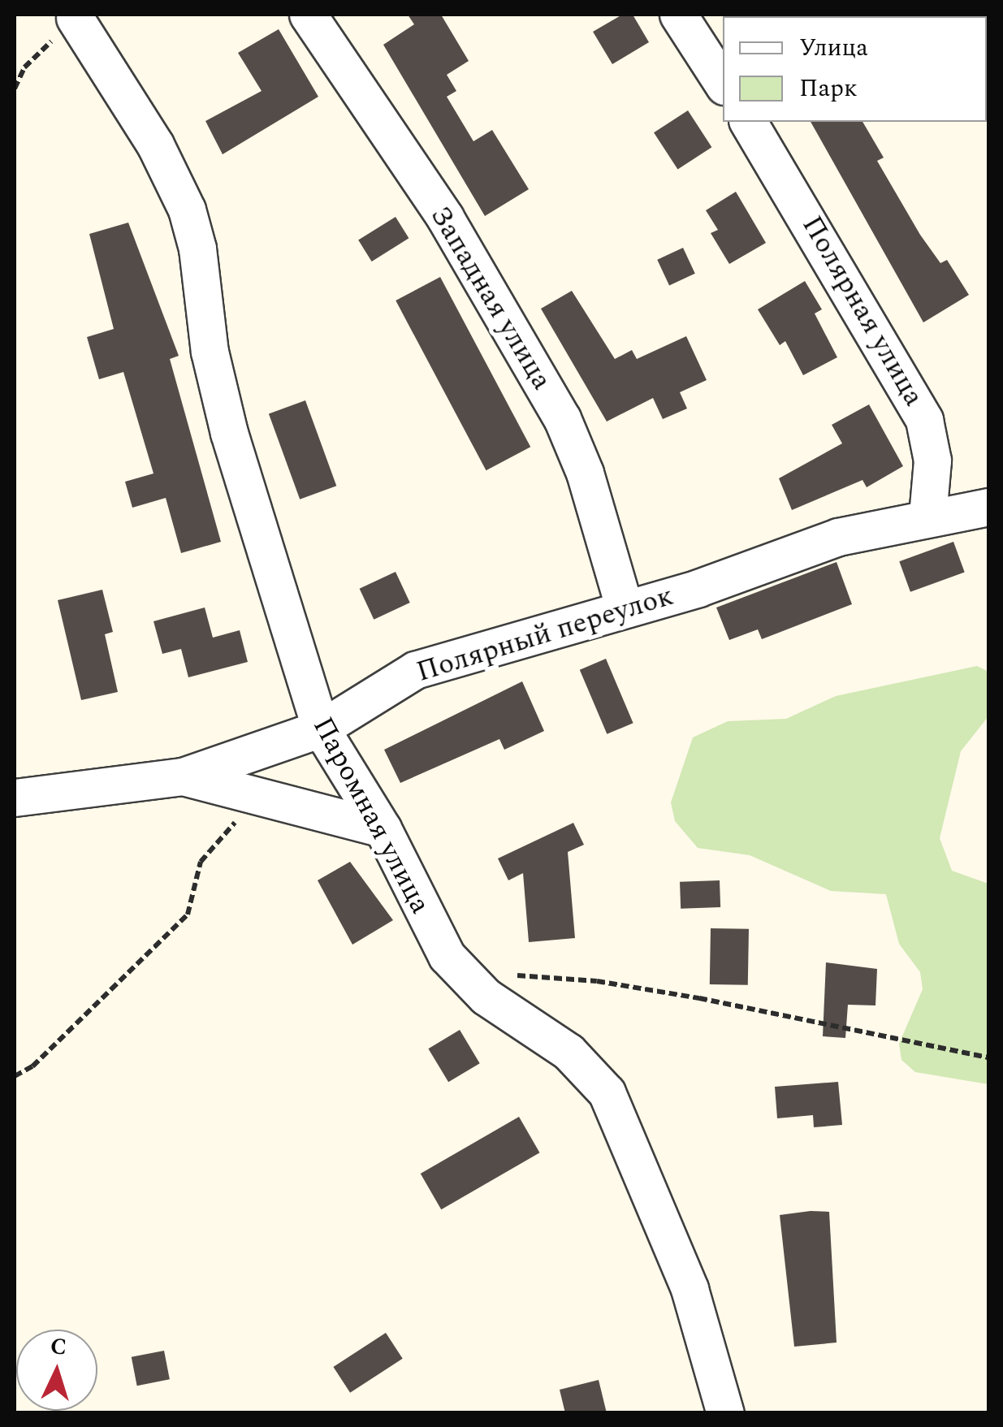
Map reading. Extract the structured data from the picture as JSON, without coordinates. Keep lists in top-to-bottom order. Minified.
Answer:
{"streets":{"street":["Западная улица","Полярная улица","Полярный переулок","Паромная улица"]},"crossings":[["Западная улица","Полярный переулок"],["Полярная улица","Полярный переулок"],["Полярный переулок","Паромная улица"]],"legend":["Улица","Парк"],"north":"top"}
